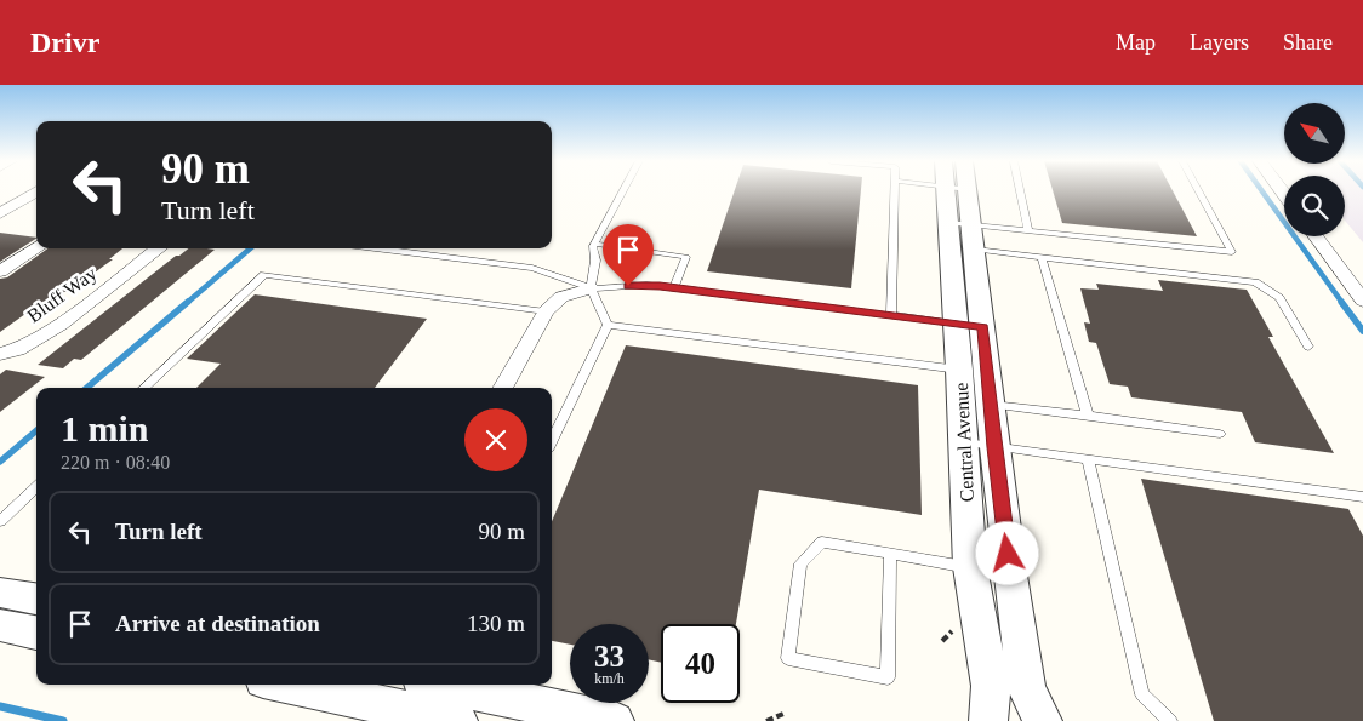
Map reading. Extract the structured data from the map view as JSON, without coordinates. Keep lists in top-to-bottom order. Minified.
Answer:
{"streets":{"street":["Bluff Way","Central Avenue"]},"north":"top left","page":{"header":"Drivr","nav":["Map","Layers","Share"],"turn":["90 m","Turn left"],"heading":["1 min","220 m · 08:40"],"list":[{"name":"Turn left","value":"90 m"},{"name":"Arrive at destination","value":"130 m"}],"speed":"33 km/h","limit":"40"}}
